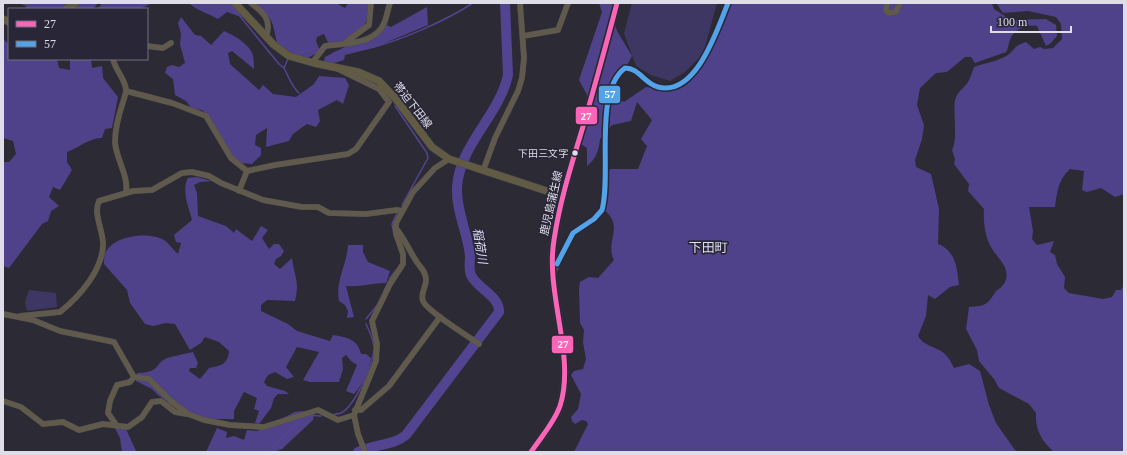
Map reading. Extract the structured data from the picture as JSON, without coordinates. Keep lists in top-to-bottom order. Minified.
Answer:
{"streets":{"main road":["帯迫下田線","鹿児島蒲生線"]},"crossings":[["帯迫下田線","鹿児島蒲生線"]],"districts":["下田町"],"water":["稲荷川"],"places":["下田三文字"],"lines":["transit line 27","transit line 57"],"legend":["27","57"],"scale_bar":"100 m"}
